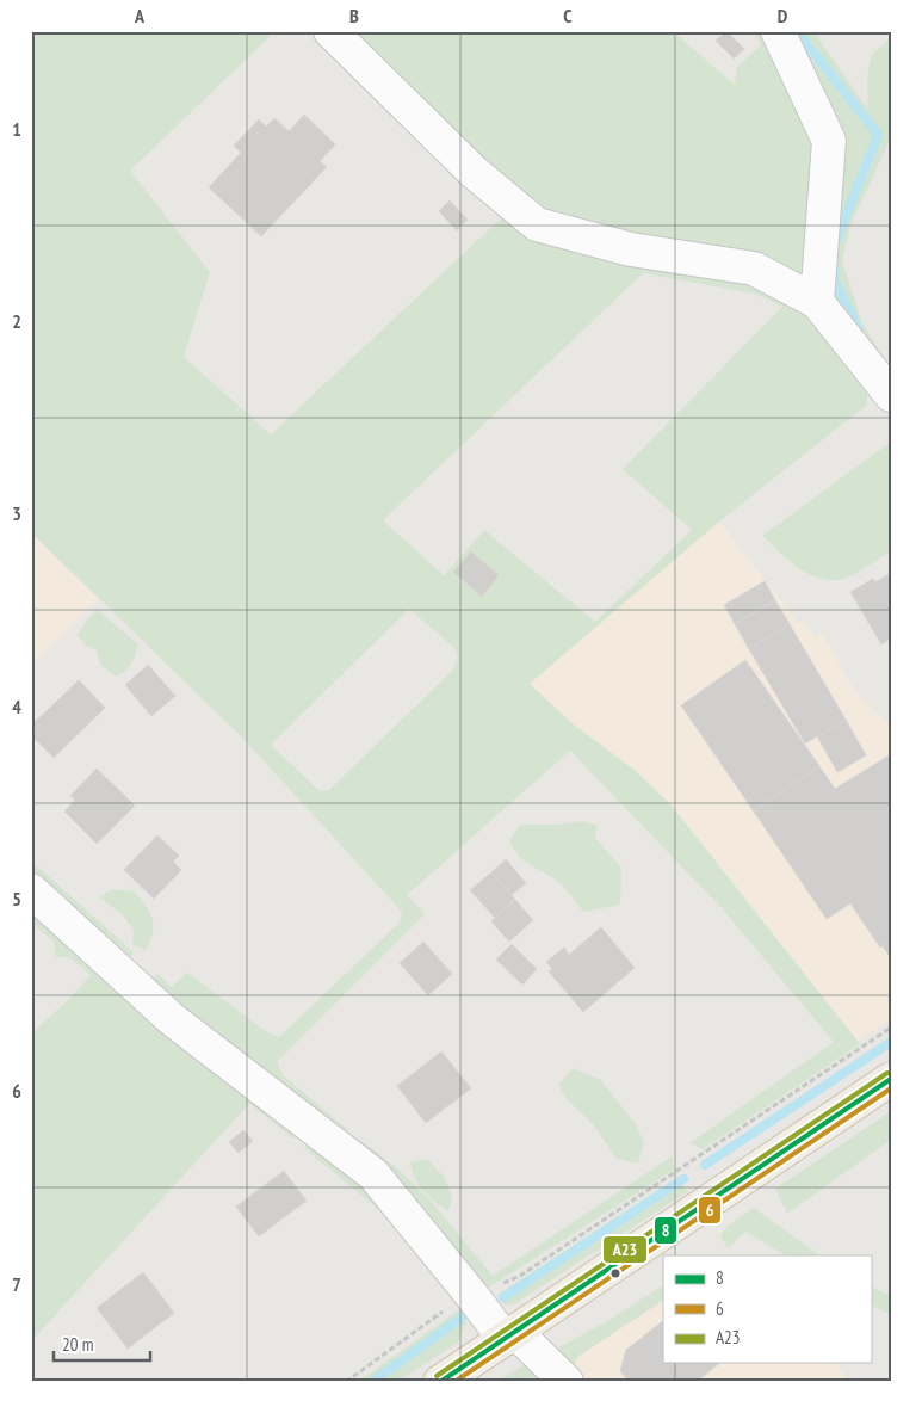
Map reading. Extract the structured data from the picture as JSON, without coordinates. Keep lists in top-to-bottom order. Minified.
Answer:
{"lines":["transit line A23","transit line 8","transit line 6"],"legend":["8","6","A23"],"scale_bar":"20 m","grid":{"columns":["A","B","C","D"],"rows":["1","2","3","4","5","6","7"]}}
